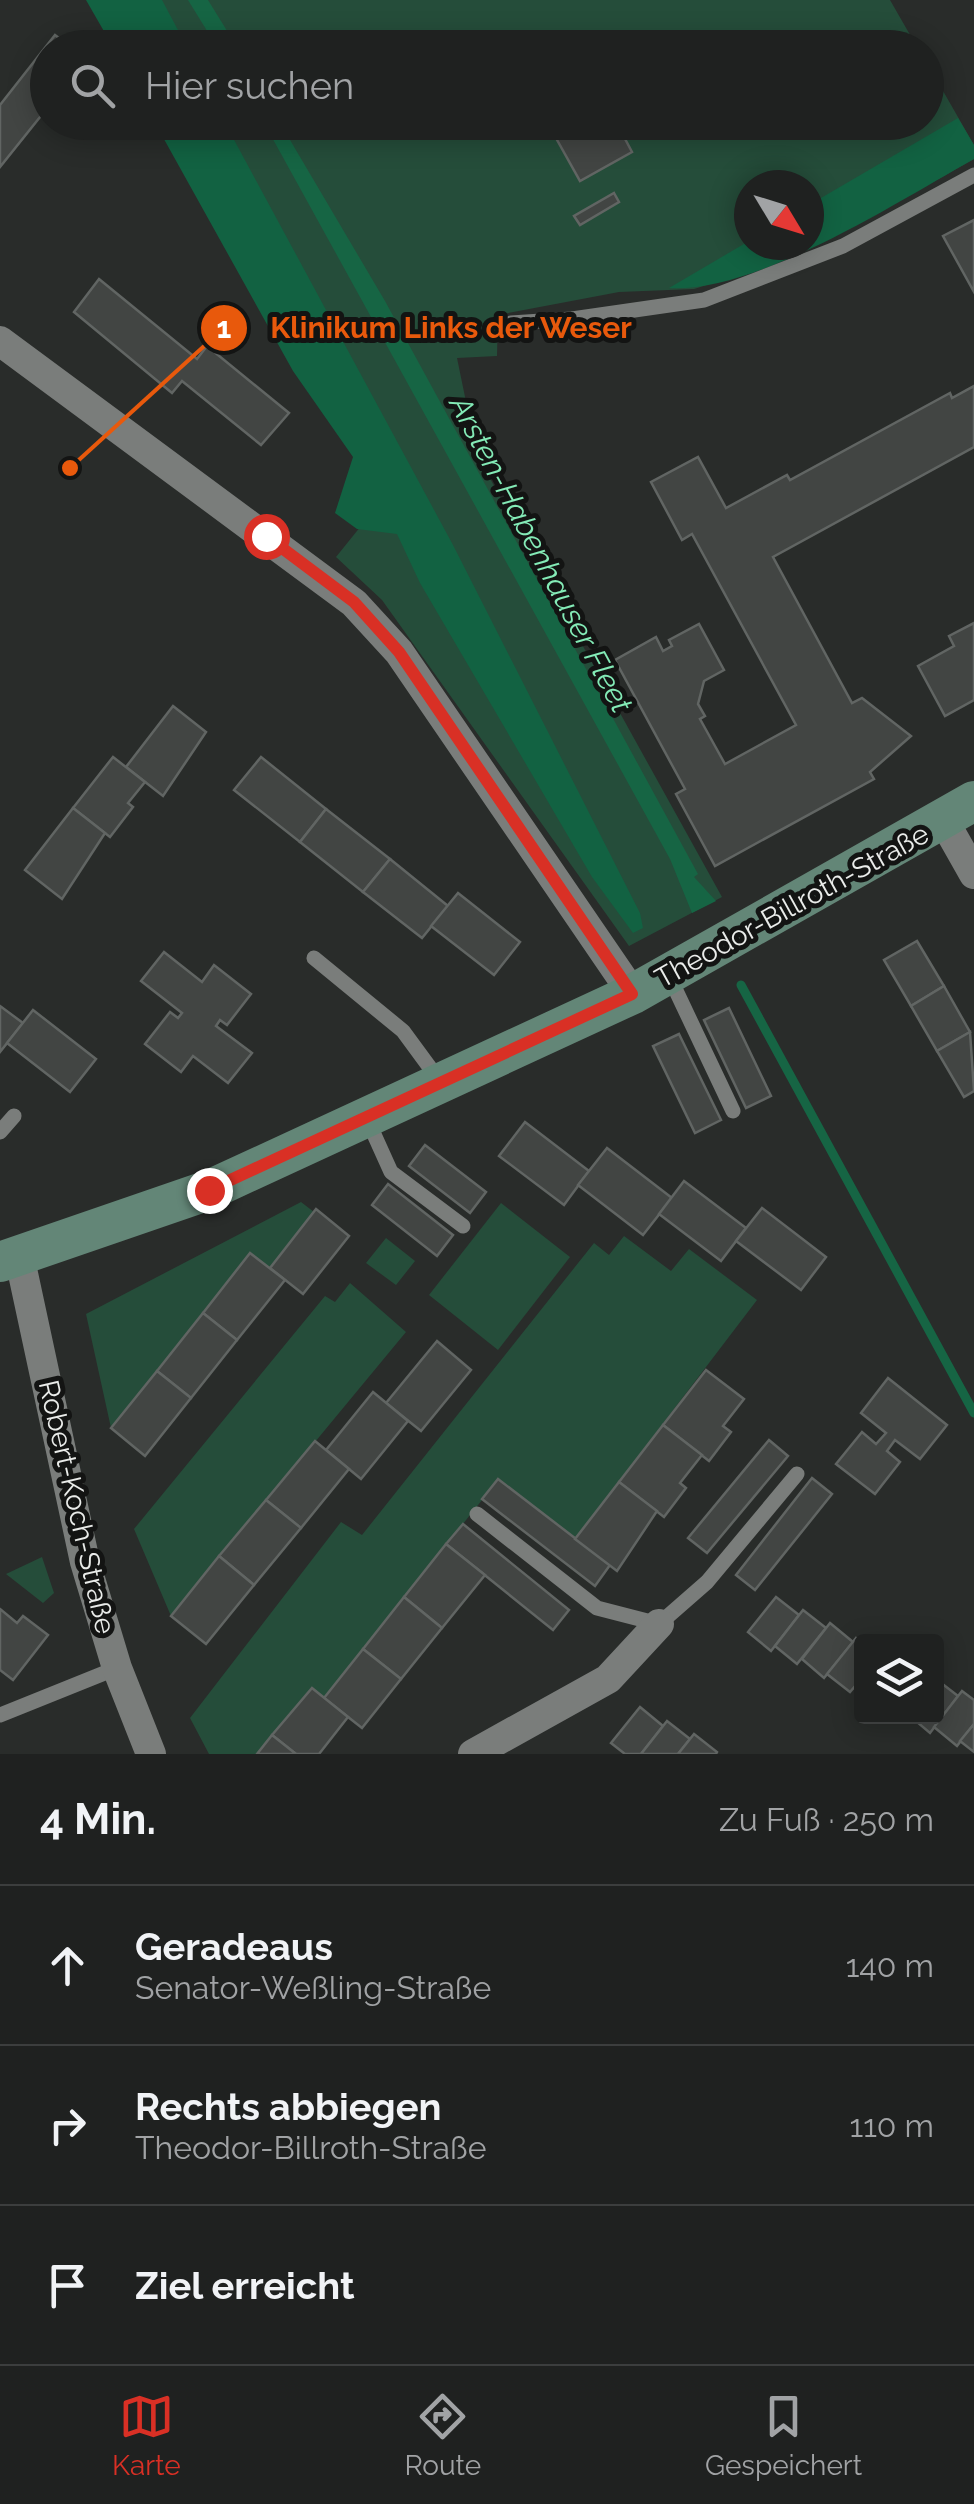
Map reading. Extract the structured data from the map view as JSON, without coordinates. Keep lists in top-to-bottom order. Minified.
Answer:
{"streets":{"street":["Theodor-Billroth-Straße","Robert-Koch-Straße"]},"crossings":[["Theodor-Billroth-Straße","Robert-Koch-Straße"]],"water":["Arsten-Habenhauser Fleet"],"places":["Klinikum Links der Weser"],"north":"bottom right","page":{"search":"Hier suchen","heading":["4 Min.","Zu Fuß · 250 m"],"list":[["Geradeaus","Senator-Weßling-Straße","140 m"],["Rechts abbiegen","Theodor-Billroth-Straße","110 m"],"Ziel erreicht"],"nav":["Karte","Route","Gespeichert"]}}
